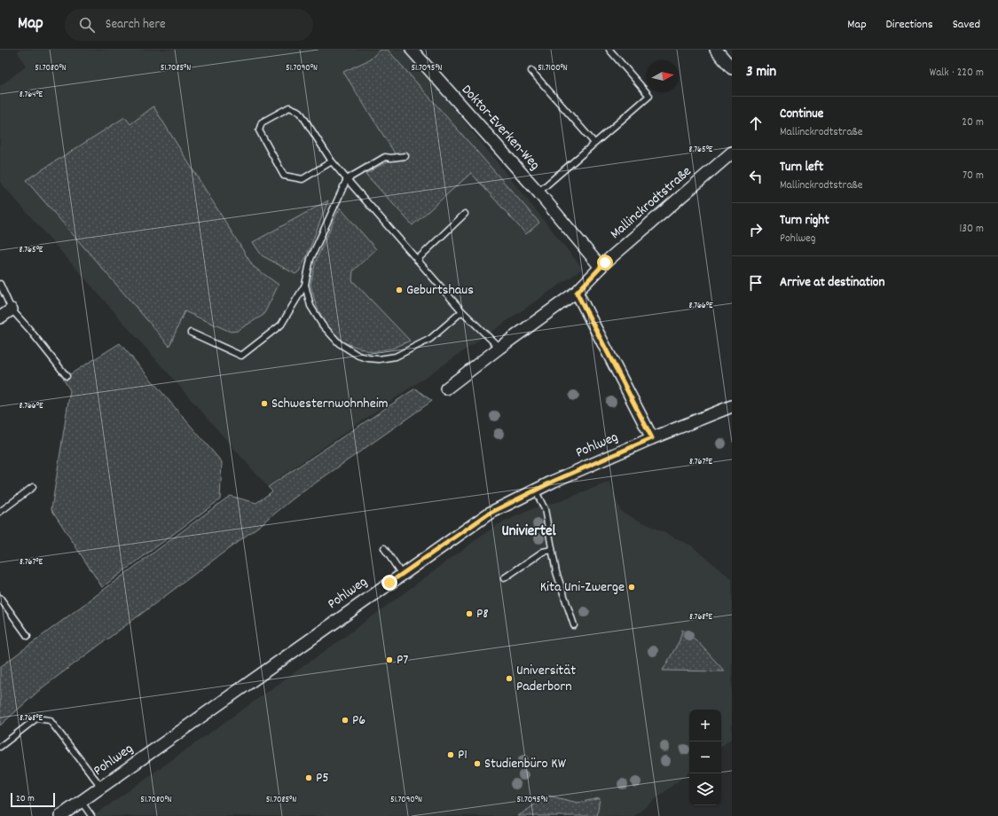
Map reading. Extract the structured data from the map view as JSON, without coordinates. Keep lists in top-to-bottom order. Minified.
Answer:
{"streets":{"street":["Doktor-Everken-Weg","Mallinckrodtstraße","Pohlweg"]},"crossings":[["Doktor-Everken-Weg","Mallinckrodtstraße"]],"districts":["Univiertel"],"places":["Geburtshaus","Schwesternwohnheim","Kita Uni-Zwerge","P8","P7","Universität Paderborn","P6","P1","Studienbüro KW","P5"],"scale_bar":"20 m","north":"right","page":{"header":"Map","search":"Search here","nav":["Map","Directions","Saved"],"heading":["3 min","Walk · 220 m"],"list":[["Continue","Mallinckrodtstraße","20 m"],["Turn left","Mallinckrodtstraße","70 m"],["Turn right","Pohlweg","130 m"],"Arrive at destination"],"map_buttons":["+","−"],"scale":"20 m"},"coordinates":["51.7080°N","51.7085°N","51.7090°N","51.7095°N","51.7100°N","8.764°E","8.765°E","8.766°E","8.767°E","8.768°E"]}
